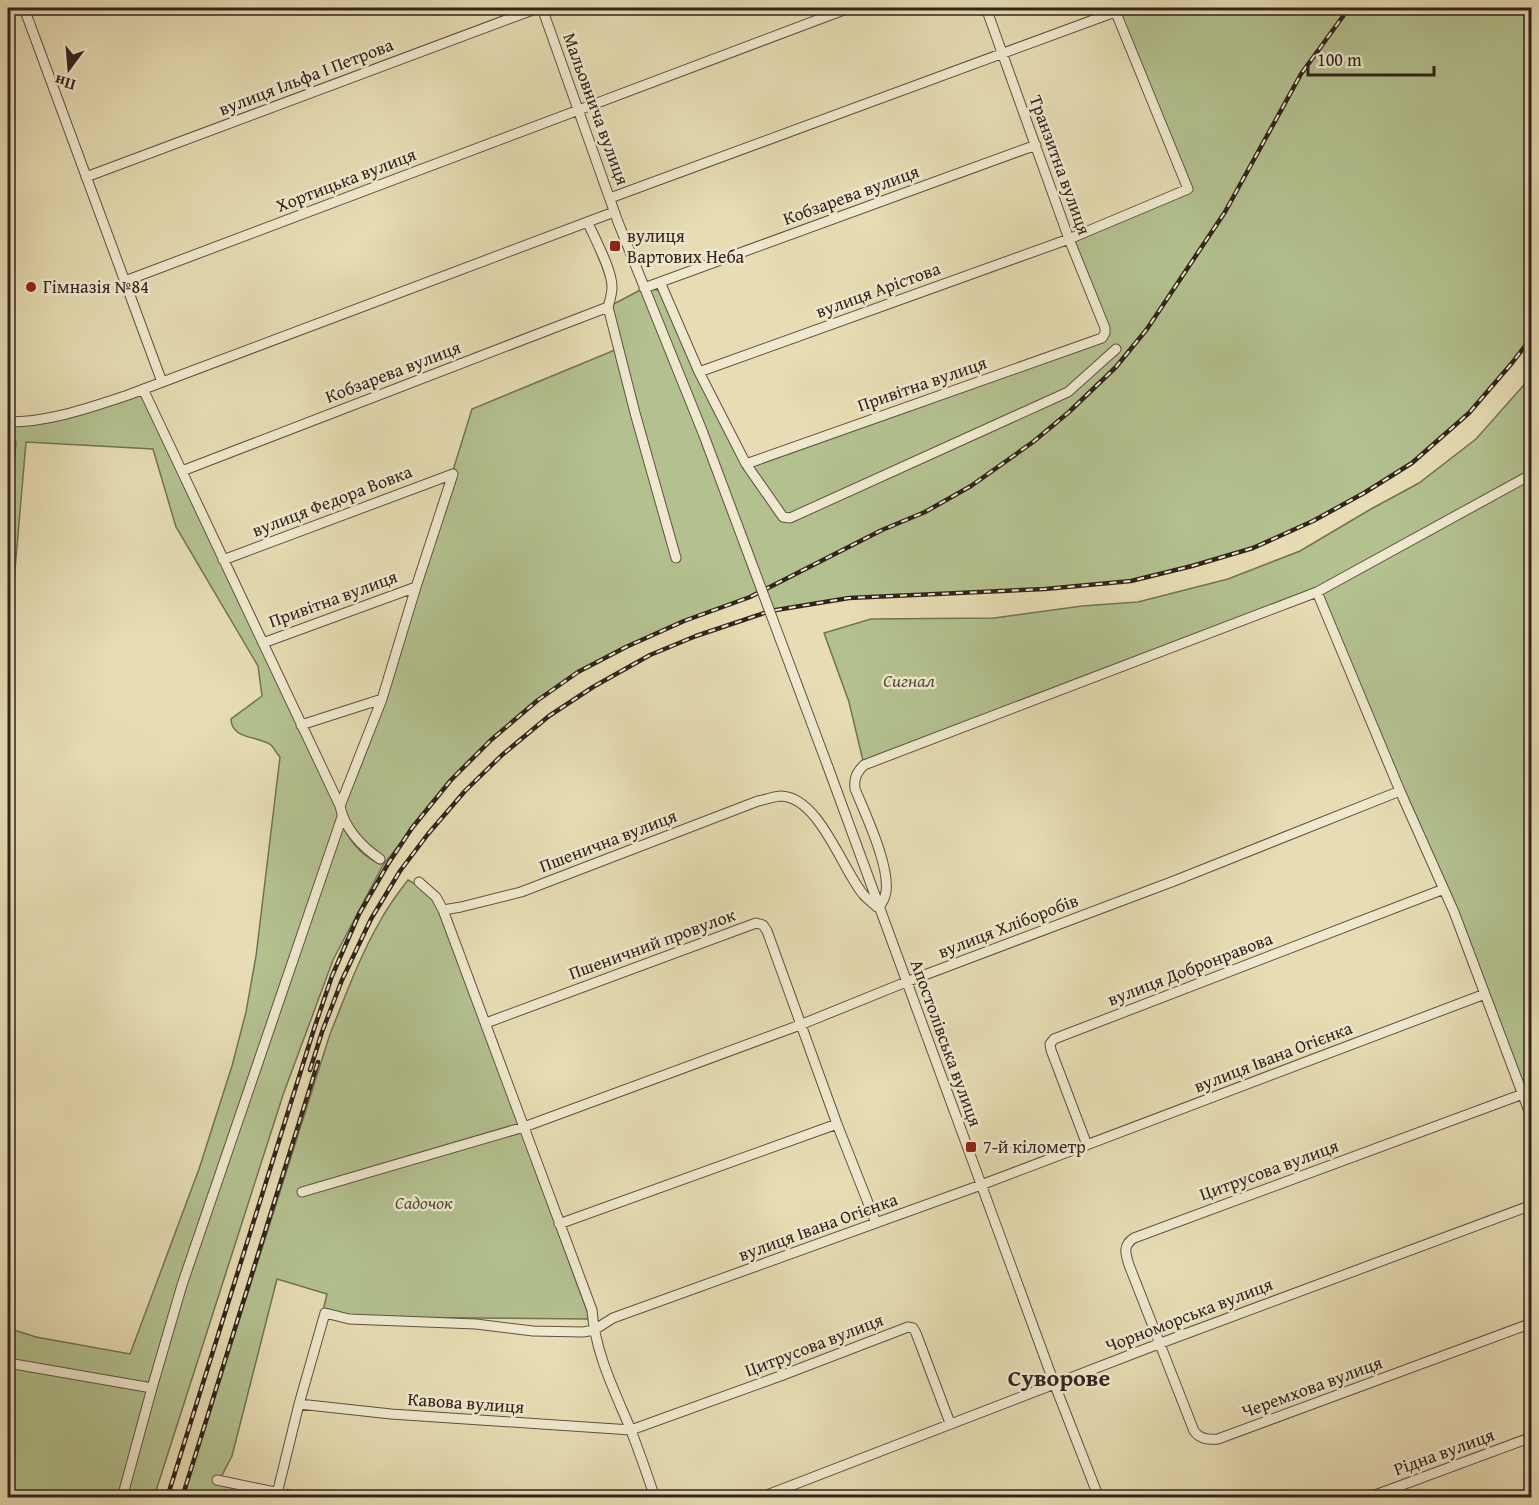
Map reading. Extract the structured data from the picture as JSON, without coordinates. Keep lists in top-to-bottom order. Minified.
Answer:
{"streets":{"street":["вулиця Ільфа І Петрова","Мальовнича вулиця","Транзитна вулиця","Хортицька вулиця","Кобзарева вулиця","вулиця Арістова","Привітна вулиця","вулиця Федора Вовка","Пшенична вулиця","вулиця Хліборобів","Пшеничний провулок","вулиця Добронравова","Апостолівська вулиця","вулиця Івана Огієнка","Цитрусова вулиця","Чорноморська вулиця","Черемхова вулиця","Кавова вулиця","Рідна вулиця"]},"crossings":[["вулиця Ільфа І Петрова","Мальовнича вулиця"],["Мальовнича вулиця","Хортицька вулиця"],["Мальовнича вулиця","Кобзарева вулиця"],["Мальовнича вулиця","Апостолівська вулиця"],["Транзитна вулиця","Кобзарева вулиця"],["Транзитна вулиця","вулиця Арістова"],["Транзитна вулиця","Привітна вулиця"],["Кобзарева вулиця","Апостолівська вулиця"],["Привітна вулиця","вулиця Федора Вовка"],["Пшенична вулиця","Апостолівська вулиця"],["вулиця Хліборобів","Пшеничний провулок"],["вулиця Хліборобів","Апостолівська вулиця"],["вулиця Добронравова","вулиця Івана Огієнка"],["Апостолівська вулиця","вулиця Івана Огієнка"],["Апостолівська вулиця","Чорноморська вулиця"],["вулиця Івана Огієнка","Кавова вулиця"],["Цитрусова вулиця","Чорноморська вулиця"],["Цитрусова вулиця","Черемхова вулиця"],["Цитрусова вулиця","Кавова вулиця"],["Чорноморська вулиця","Черемхова вулиця"]],"districts":["Суворове"],"parks":["Сигнал","Садочок"],"places":{"transit":["вулиця Вартових Неба","7-й кілометр"],"other":["Гімназія №84"]},"scale_bar":"100 m","north":"bottom"}
